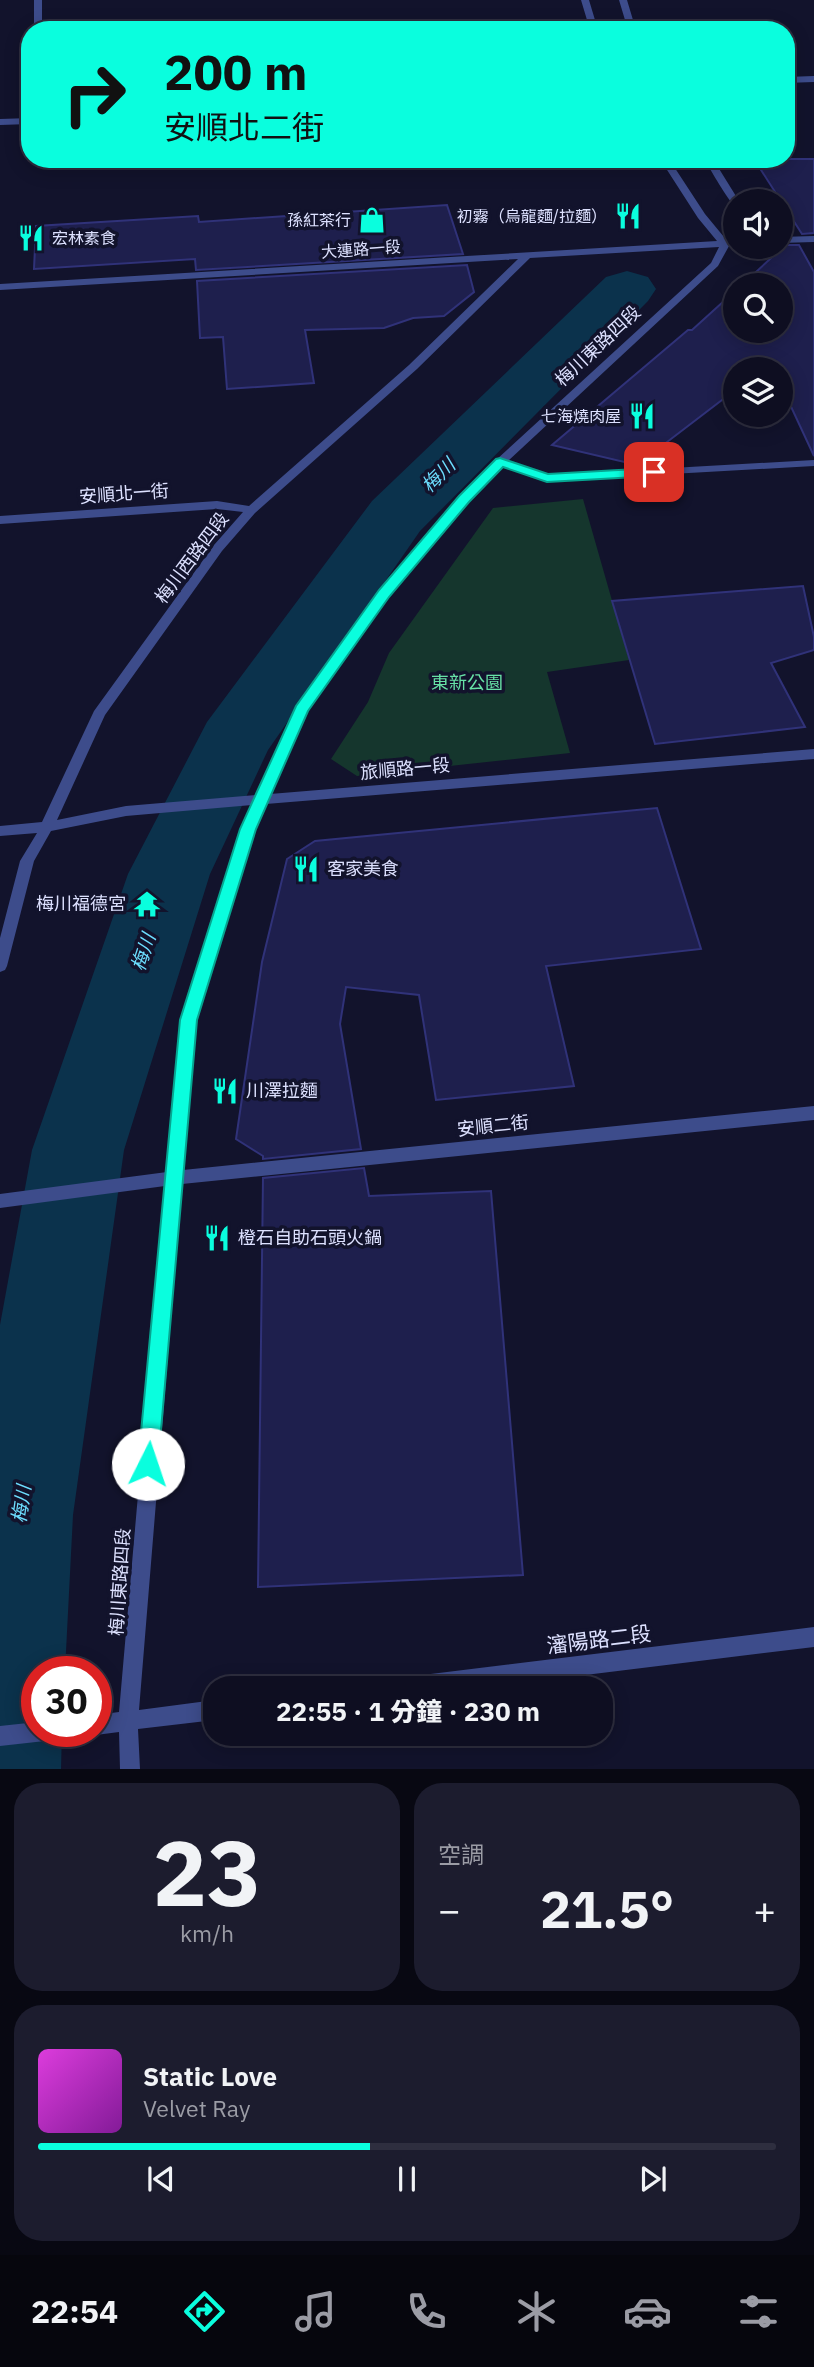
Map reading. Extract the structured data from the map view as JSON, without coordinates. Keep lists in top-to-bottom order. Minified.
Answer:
{"streets":{"street":["大連路一段","梅川東路四段","安順北一街","梅川西路四段","旅順路一段","安順二街","瀋陽路二段"]},"crossings":[["大連路一段","梅川西路四段"],["梅川東路四段","旅順路一段"],["梅川東路四段","安順二街"],["安順北一街","梅川西路四段"],["梅川西路四段","旅順路一段"]],"water":["梅川"],"parks":["東新公園"],"places":{"restaurant":["初霧（烏龍麵/拉麵）","宏林素食","七海燒肉屋","客家美食","川澤拉麵","橙石自助石頭火鍋"],"shop":["孫紅茶行"],"temple":["梅川福德宮"]},"page":{"turn":["200 m","安順北二街"],"limit":"30","trip":"22:55 · 1 分鐘 · 230 m","tile":[["23","km/h"],"空調"],"heat":["−","21.5°","+"],"song":["Static Love","Velvet Ray"],"tabs":"22:54"}}
